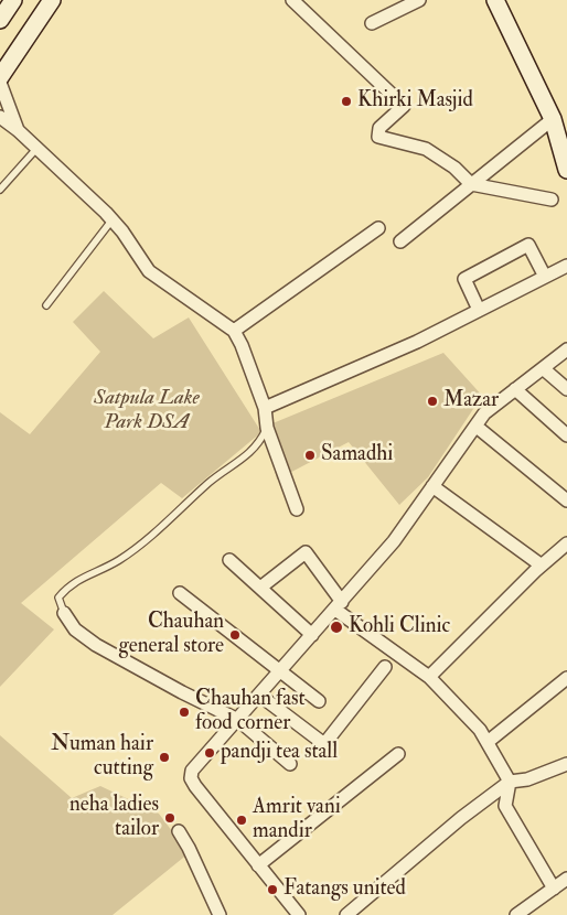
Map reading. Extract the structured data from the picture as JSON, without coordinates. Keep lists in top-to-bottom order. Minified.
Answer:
{"parks":["Satpula Lake Park DSA"],"places":["Khirki Masjid","Mazar","Samadhi","Kohli Clinic","Chauhan general store","Chauhan fast food corner","pandji tea stall","Numan hair cutting","neha ladies tailor","Amrit vani mandir","Fatangs united"]}
